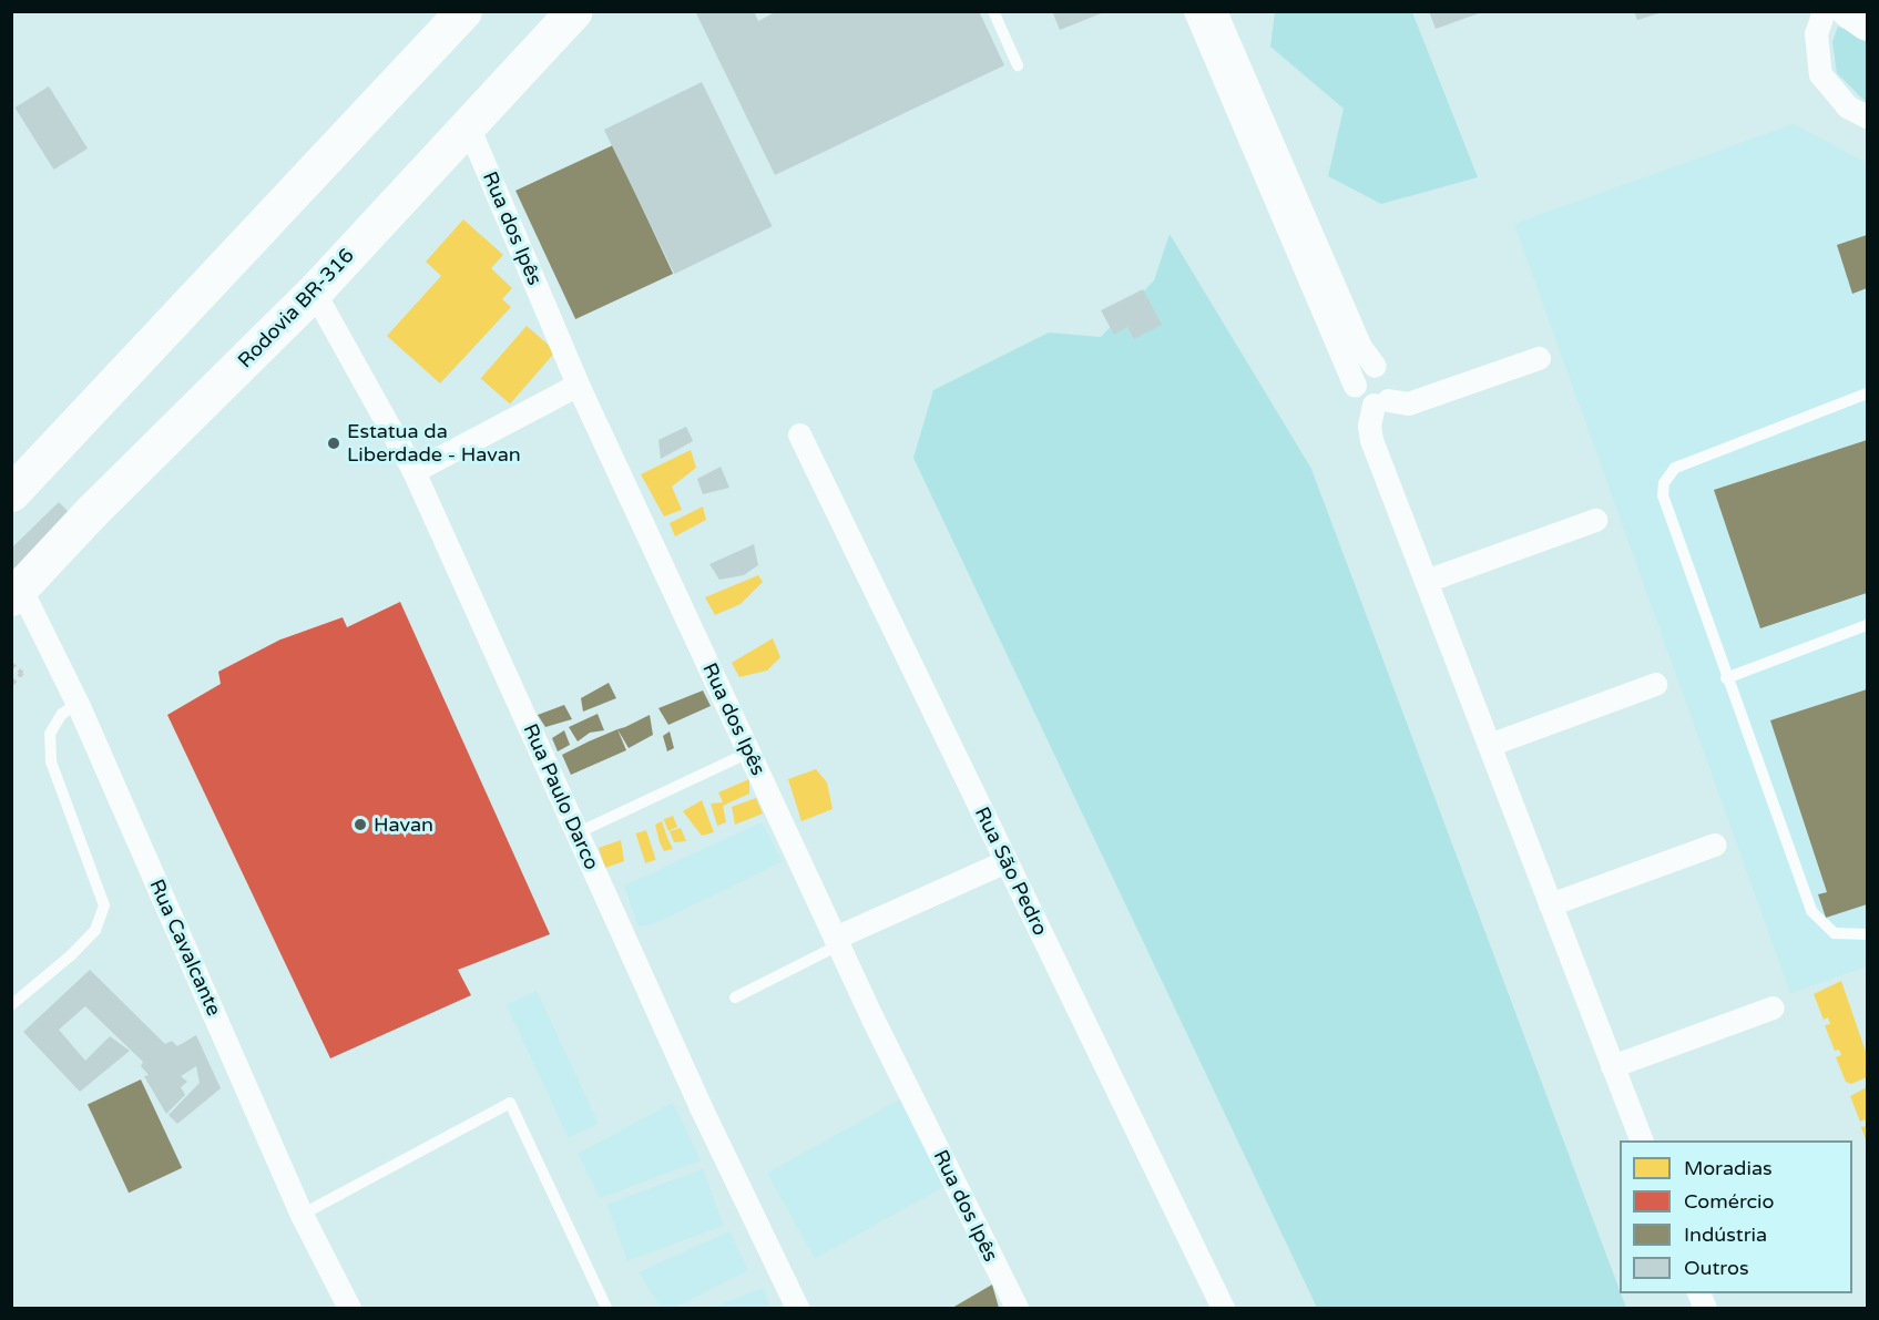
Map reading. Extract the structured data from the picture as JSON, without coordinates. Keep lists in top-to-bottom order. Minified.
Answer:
{"streets":{"highway":["Rodovia BR-316"],"street":["Rua dos Ipês","Rua Paulo Darco","Rua São Pedro","Rua Cavalcante"]},"crossings":[["Rua dos Ipês","Rodovia BR-316"],["Rodovia BR-316","Rua Paulo Darco"],["Rodovia BR-316","Rua Cavalcante"]],"places":["Estatua da Liberdade - Havan","Havan"],"legend":["Moradias","Comércio","Indústria","Outros"]}
